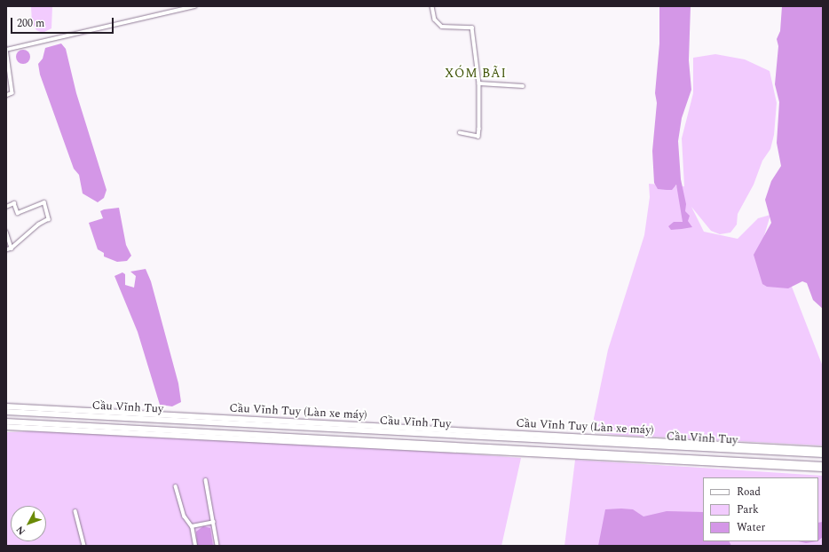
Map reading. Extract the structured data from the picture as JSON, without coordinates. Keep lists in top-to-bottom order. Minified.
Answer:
{"streets":{"highway":["Cầu Vĩnh Tuy","Cầu Vĩnh Tuy (Làn xe máy)"]},"districts":["XÓM BÃI"],"legend":["Road","Park","Water"],"scale_bar":"200 m","north":"bottom left"}
